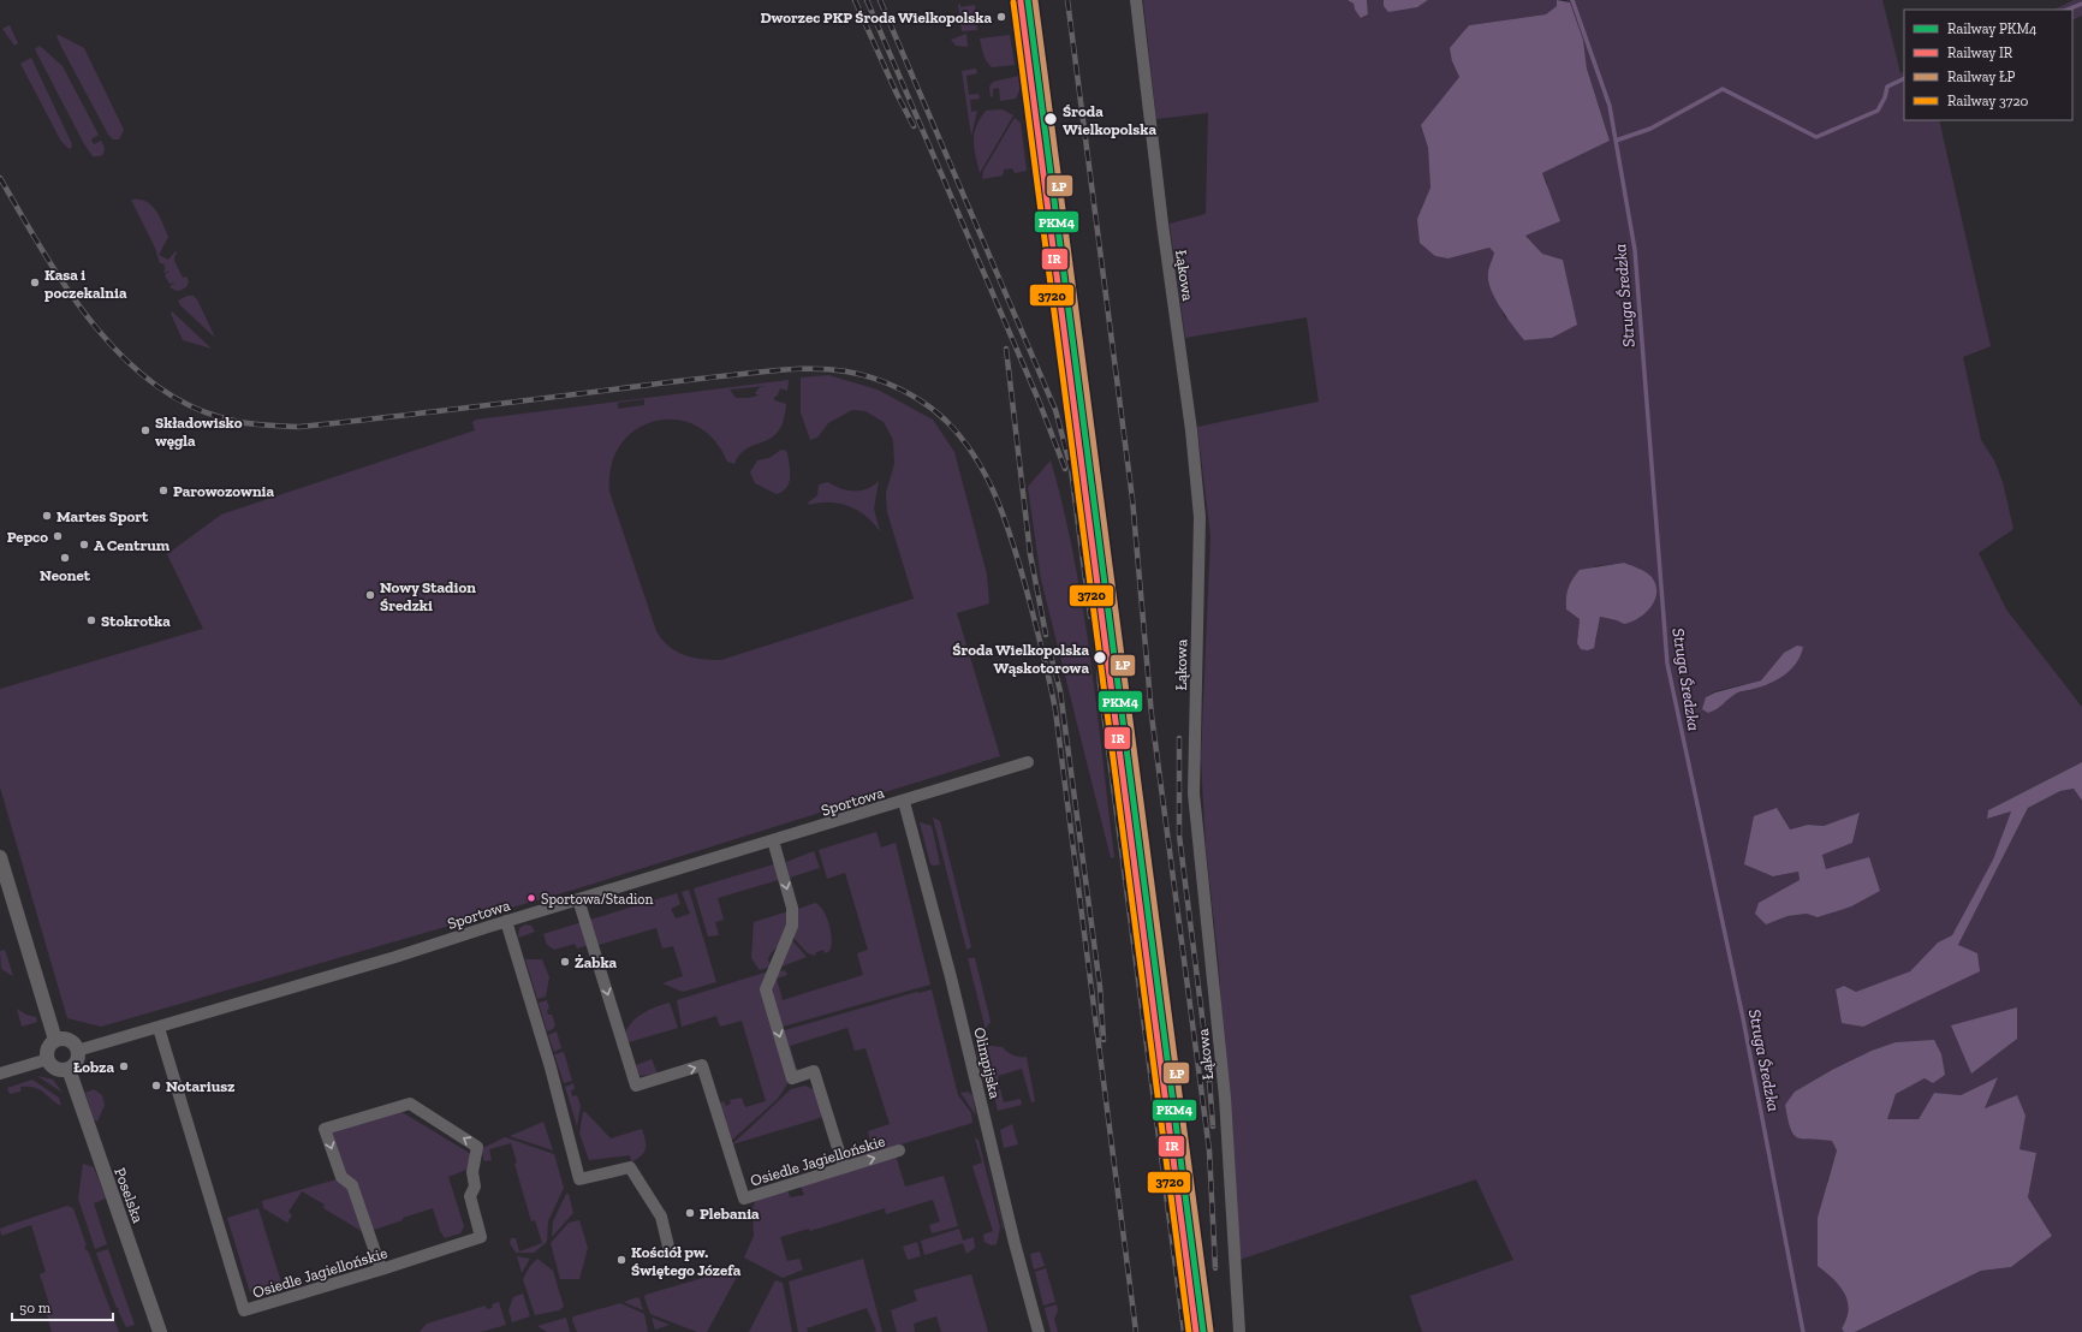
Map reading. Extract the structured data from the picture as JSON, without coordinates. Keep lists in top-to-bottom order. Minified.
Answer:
{"streets":{"street":["Łąkowa","Sportowa","Olimpijska","Osiedle Jagiellońskie","Poselska"]},"crossings":[["Sportowa","Olimpijska"],["Sportowa","Osiedle Jagiellońskie"],["Sportowa","Poselska"]],"water":["Struga Średzka"],"places":["Dworzec PKP Środa Wielkopolska","Środa Wielkopolska","Kasa i poczekalnia","Składowisko węgla","Parowozownia","Martes Sport","Pepco","A Centrum","Neonet","Nowy Stadion Średzki","Stokrotka","Środa Wielkopolska Wąskotorowa","Sportowa/Stadion","Żabka","Łobza","Notariusz","Plebania","Kościół pw. Świętego Józefa"],"lines":["rail line PKM4","rail line ŁP","rail line IR","rail line 3720"],"legend":["Railway PKM4","Railway IR","Railway ŁP","Railway 3720"],"scale_bar":"50 m"}
